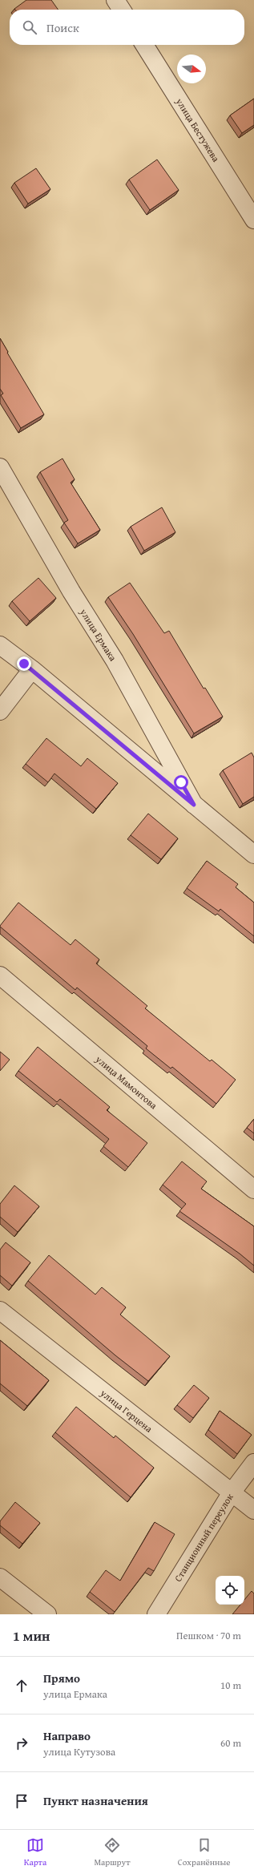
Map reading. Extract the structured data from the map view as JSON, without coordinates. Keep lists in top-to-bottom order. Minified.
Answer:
{"streets":{"street":["улица Бестужева","улица Ермака","улица Мамонтова","улица Герцена","Станционный переулок"]},"crossings":[["улица Герцена","Станционный переулок"]],"north":"right","page":{"search":"Поиск","heading":["1 мин","Пешком · 70 m"],"list":[["Прямо","улица Ермака","10 m"],["Направо","улица Кутузова","60 m"],"Пункт назначения"],"nav":["Карта","Маршрут","Сохранённые"]}}
